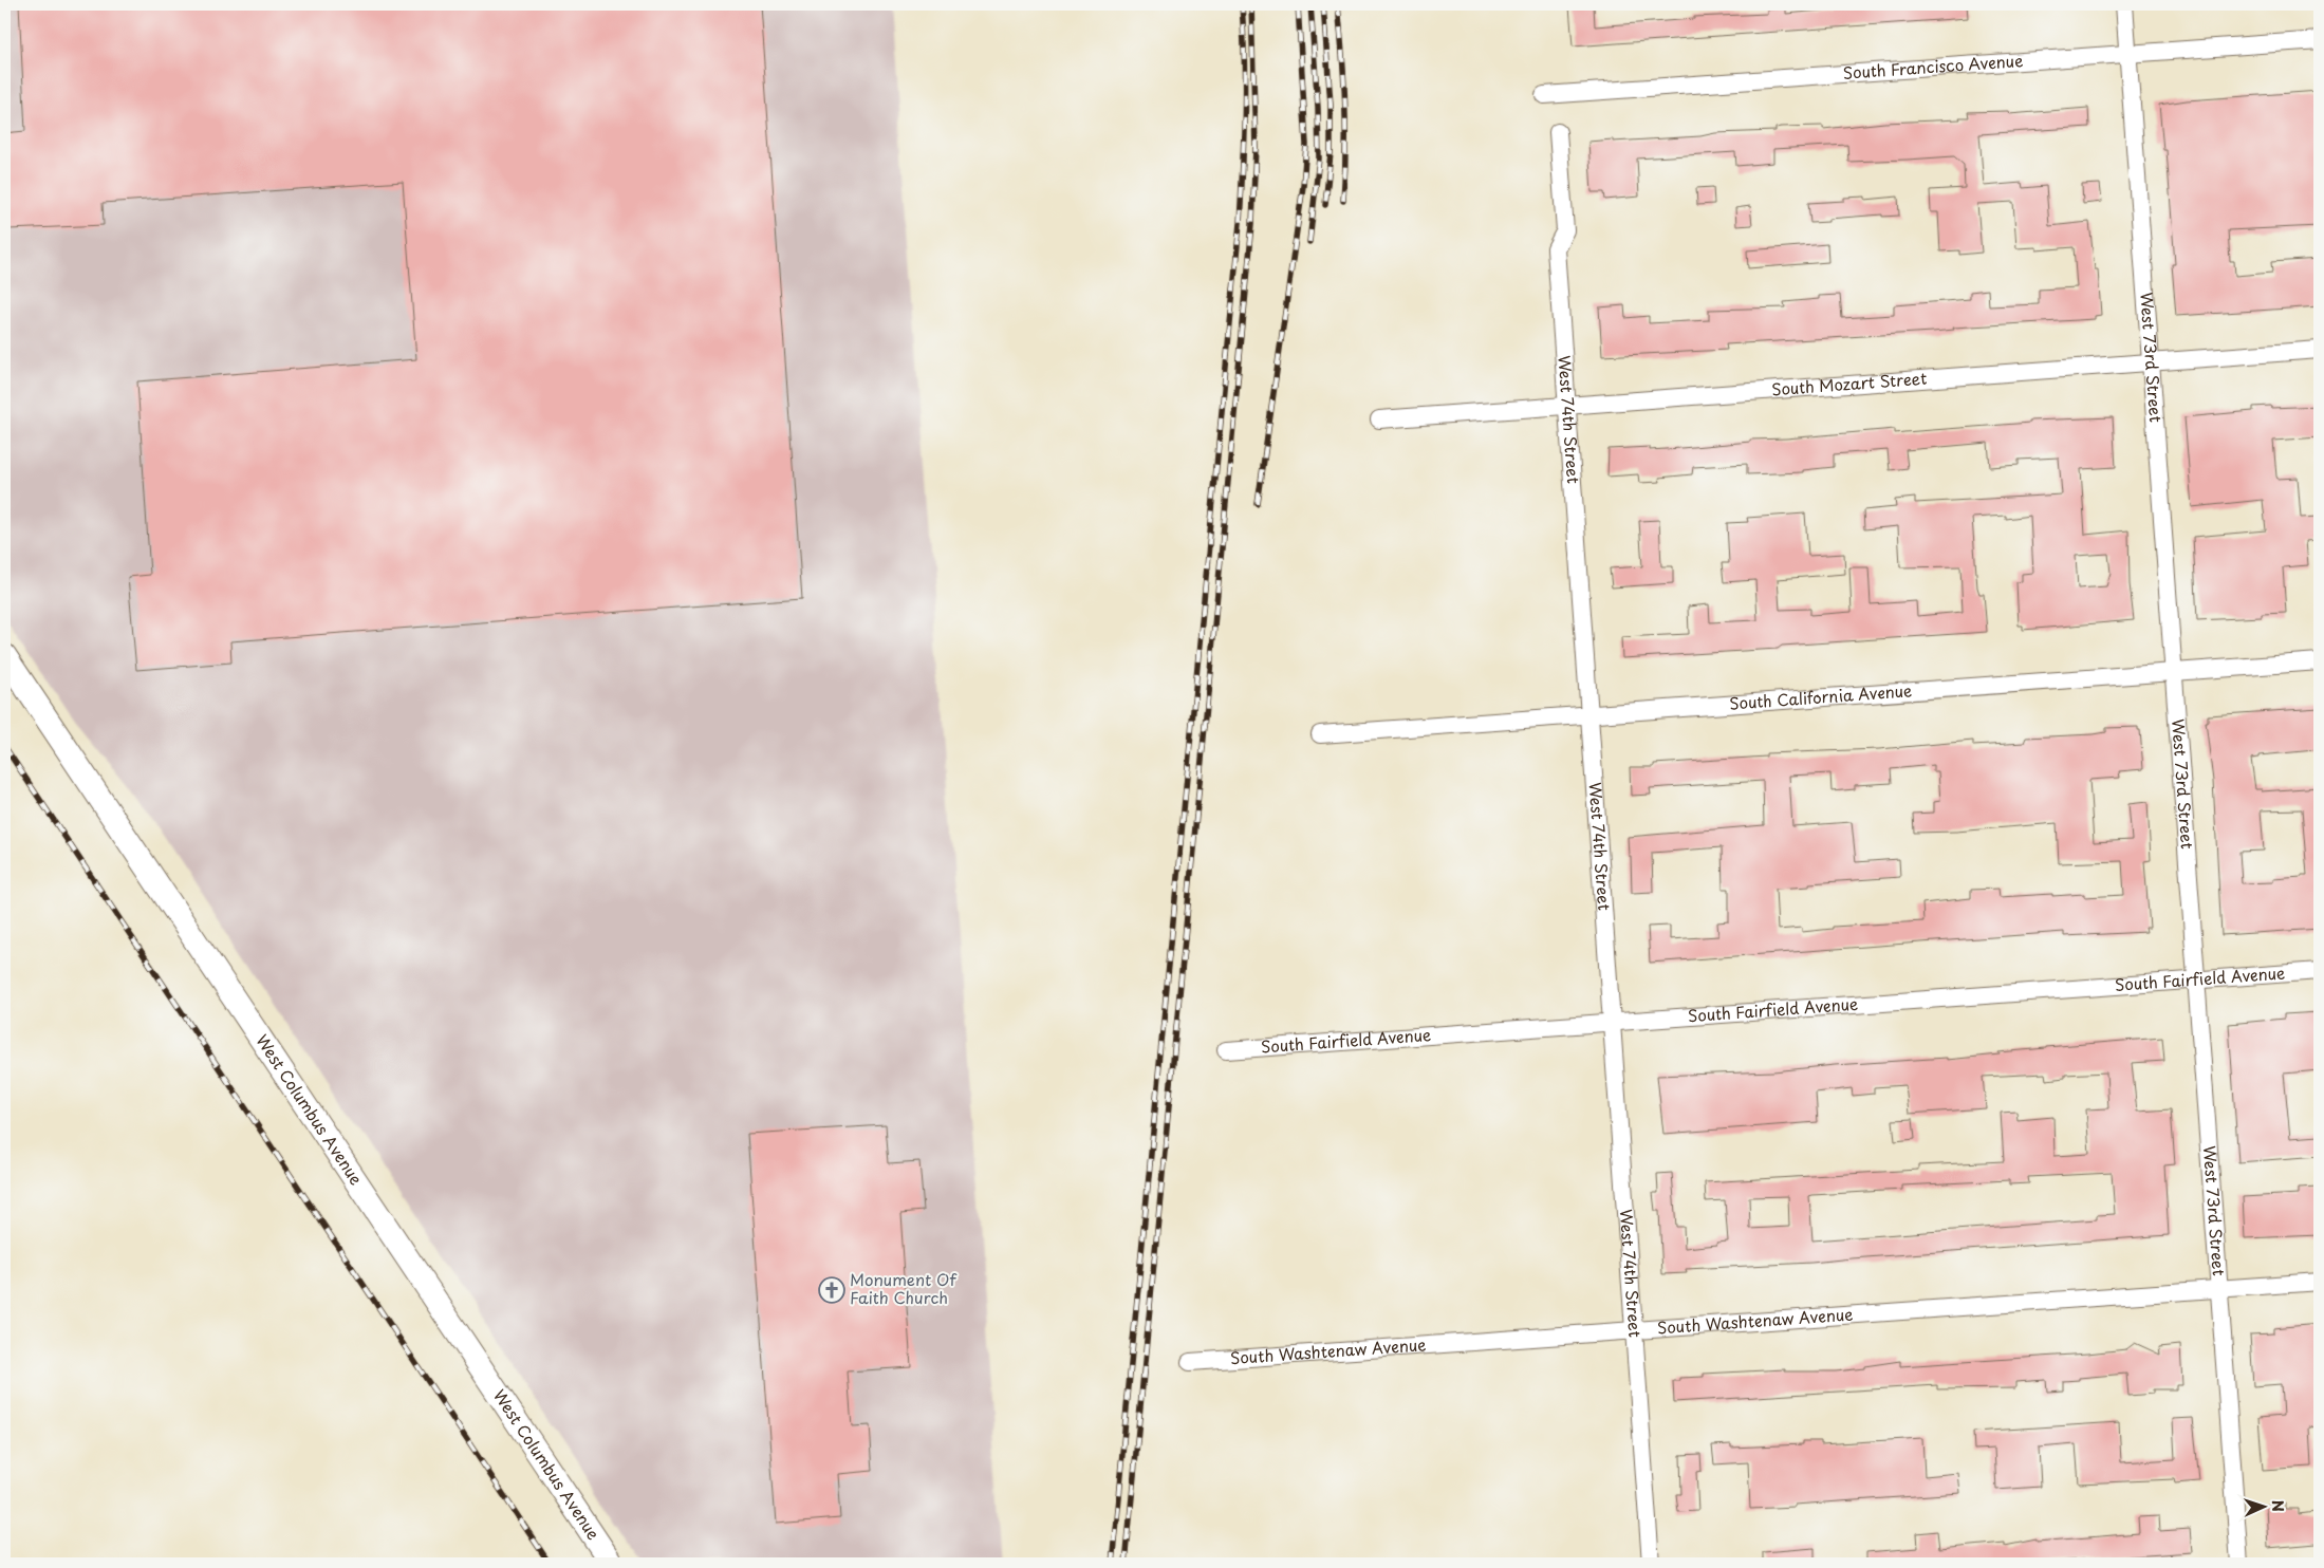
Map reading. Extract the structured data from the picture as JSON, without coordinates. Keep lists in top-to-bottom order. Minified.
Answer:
{"streets":{"main road":["West Columbus Avenue"],"street":["South Francisco Avenue","West 73rd Street","South Mozart Street","West 74th Street","South California Avenue","South Fairfield Avenue","South Washtenaw Avenue"]},"crossings":[["South Francisco Avenue","West 73rd Street"],["West 73rd Street","South Mozart Street"],["West 73rd Street","South California Avenue"],["West 73rd Street","South Fairfield Avenue"],["West 73rd Street","South Washtenaw Avenue"],["South Mozart Street","West 74th Street"],["West 74th Street","South California Avenue"],["West 74th Street","South Fairfield Avenue"],["West 74th Street","South Washtenaw Avenue"]],"places":{"church":["Monument Of Faith Church"]},"north":"right"}
